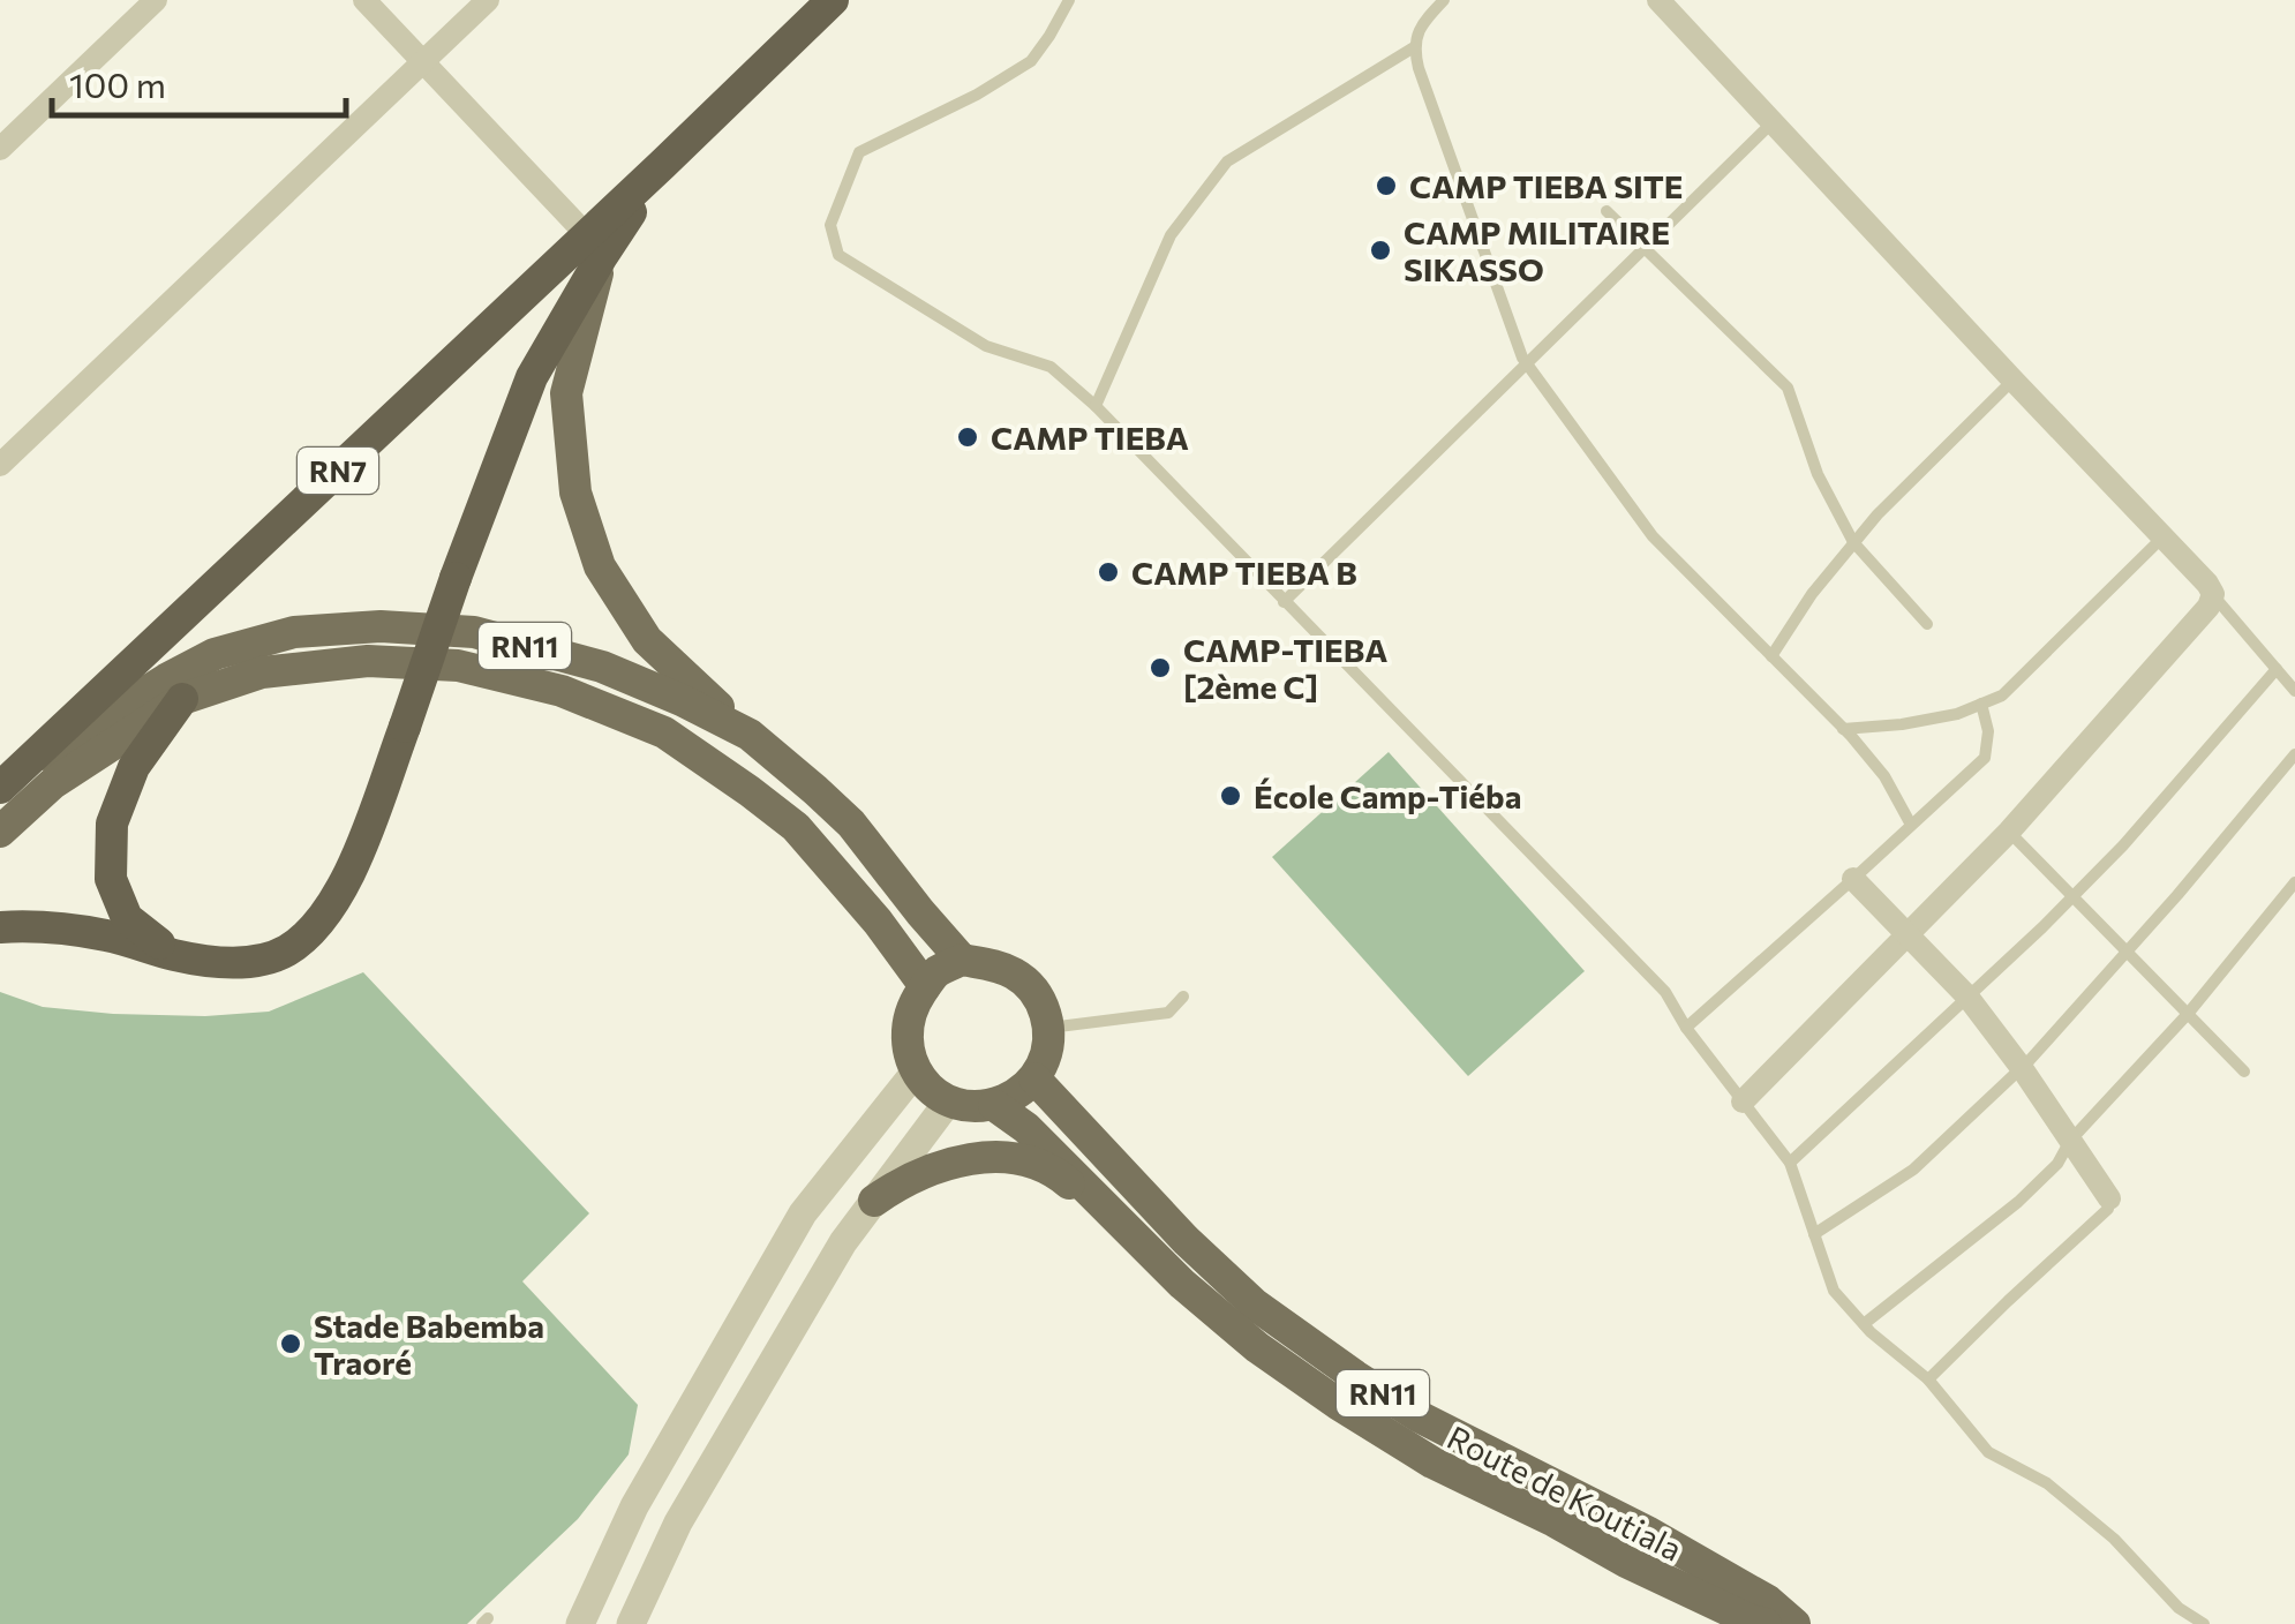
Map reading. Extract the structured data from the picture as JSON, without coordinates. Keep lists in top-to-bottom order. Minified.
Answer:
{"streets":{"highway":["RN7"],"main road":["RN11","Route de Koutiala"]},"crossings":[["RN7","RN11"],["RN11","Route de Koutiala"]],"places":["CAMP TIEBA SITE","CAMP MILITAIRE SIKASSO","CAMP TIEBA","CAMP TIEBA B","CAMP-TIEBA [2ème C]","École Camp-Tiéba","Stade Babemba Traoré"],"scale_bar":"100 m"}
